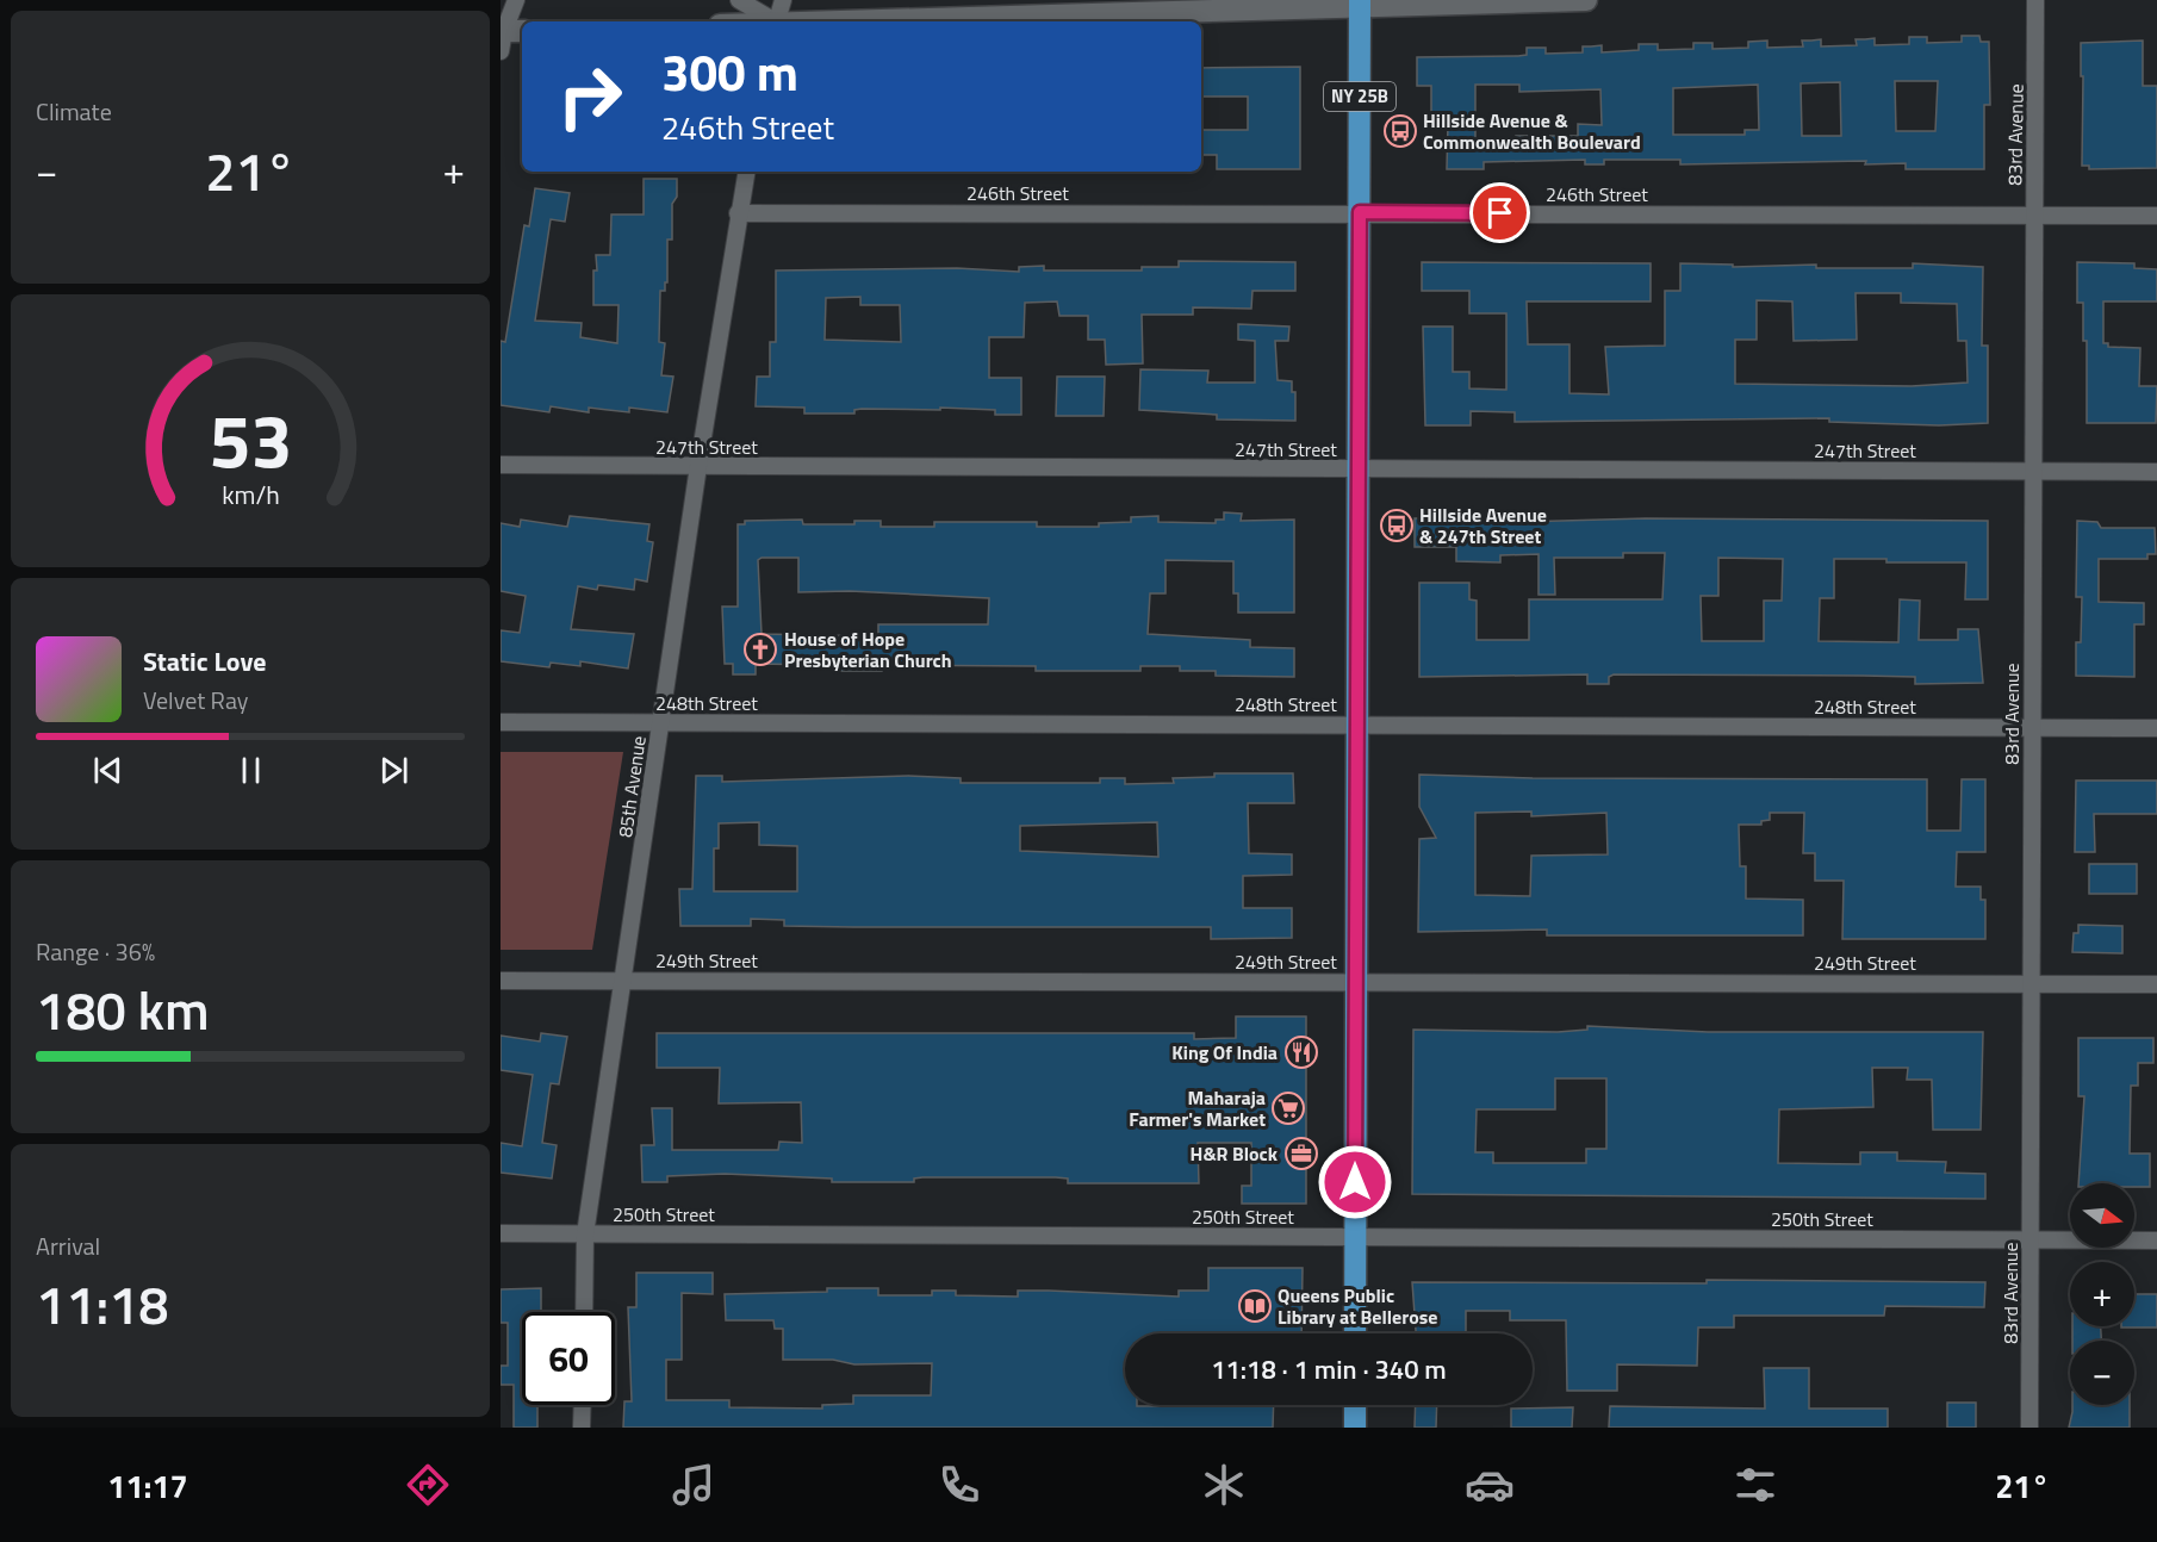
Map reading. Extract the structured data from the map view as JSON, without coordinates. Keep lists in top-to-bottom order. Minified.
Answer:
{"streets":{"main road":["NY 25B"],"street":["83rd Avenue","246th Street","247th Street","248th Street","85th Avenue","249th Street","250th Street"]},"crossings":[["NY 25B","246th Street"],["NY 25B","247th Street"],["NY 25B","248th Street"],["NY 25B","249th Street"],["NY 25B","250th Street"],["83rd Avenue","246th Street"],["83rd Avenue","247th Street"],["83rd Avenue","248th Street"],["83rd Avenue","249th Street"],["83rd Avenue","250th Street"],["246th Street","85th Avenue"],["247th Street","85th Avenue"],["248th Street","85th Avenue"],["85th Avenue","249th Street"],["85th Avenue","250th Street"]],"places":{"bus stop":["Hillside Avenue & Commonwealth Boulevard","Hillside Avenue & 247th Street"],"church":["House of Hope Presbyterian Church"],"restaurant":["King Of India"],"supermarket":["Maharaja Farmer's Market"],"office":["H&R Block"],"library":["Queens Public Library at Bellerose"]},"north":"right","page":{"tile":["Climate",["Range · 36%","180 km"],["Arrival","11:18"]],"turn":["300 m","246th Street"],"heat":["−","21°","+"],"song":["Static Love","Velvet Ray"],"map_buttons":["+","−"],"limit":"60","trip":"11:18 · 1 min · 340 m","tabs":["11:17","21°"],"gauge":["53","km/h"]}}
